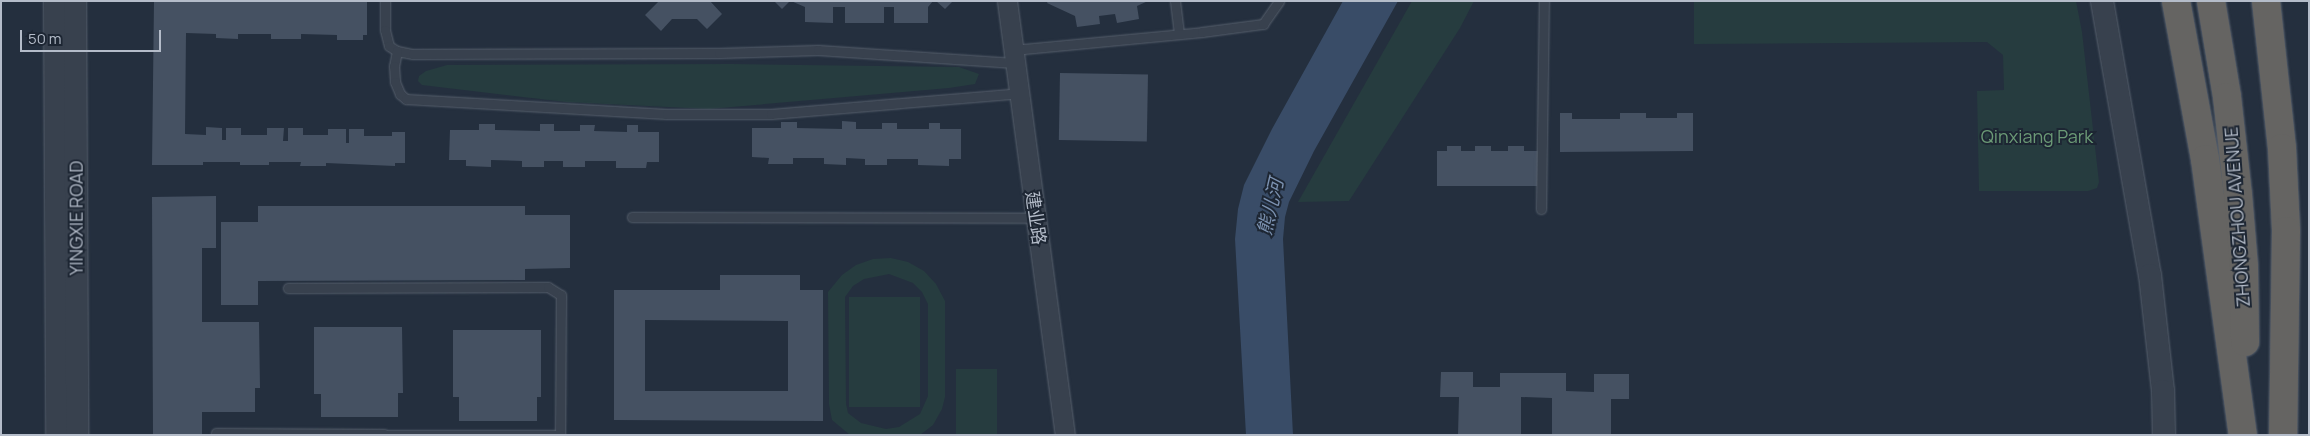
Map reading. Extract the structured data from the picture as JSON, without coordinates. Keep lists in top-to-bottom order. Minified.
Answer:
{"streets":{"highway":["ZHONGZHOU AVENUE"],"street":["YINGXIE ROAD","建业路"]},"water":["熊儿河"],"parks":["Qinxiang Park"],"scale_bar":"50 m"}
